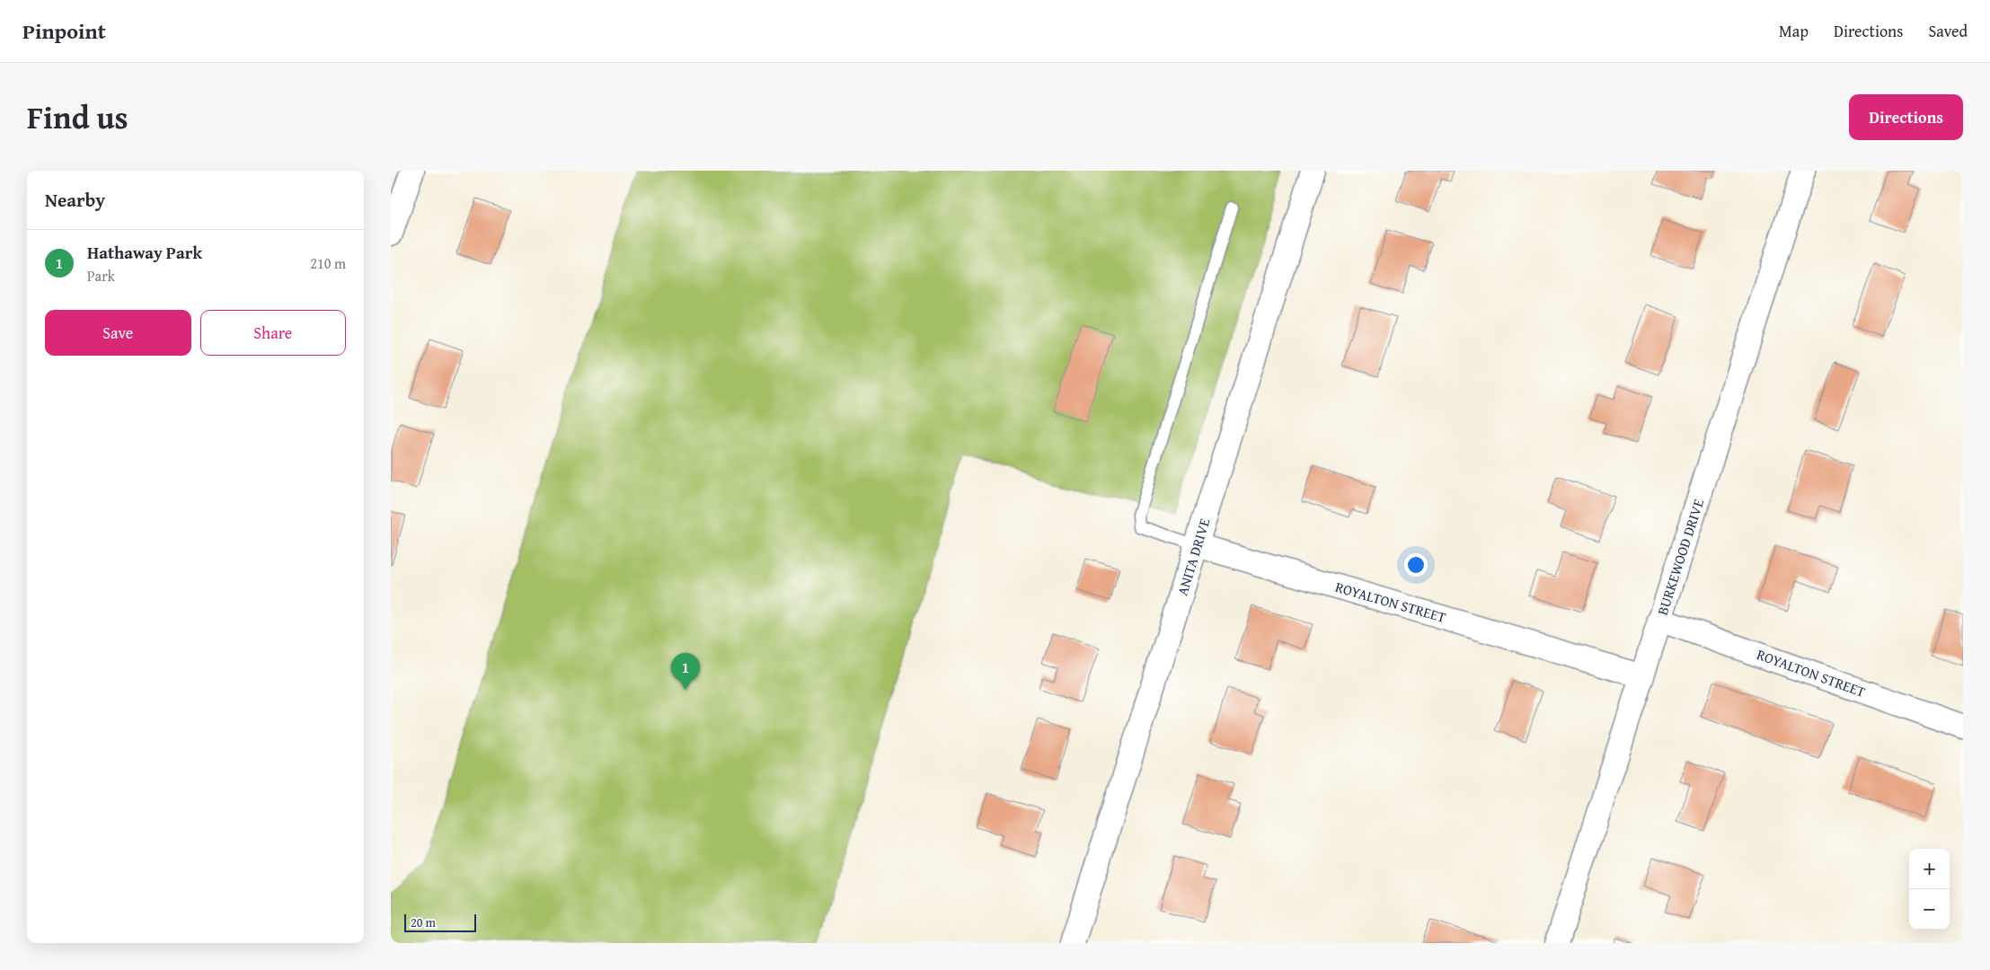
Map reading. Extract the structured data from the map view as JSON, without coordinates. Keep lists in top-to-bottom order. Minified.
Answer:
{"streets":{"street":["ANITA DRIVE","BURKEWOOD DRIVE","ROYALTON STREET"]},"crossings":[["ANITA DRIVE","ROYALTON STREET"],["BURKEWOOD DRIVE","ROYALTON STREET"]],"scale_bar":"20 m","page":{"header":"Pinpoint","nav":["Map","Directions","Saved"],"title":"Find us","buttons":["Directions",["Save","Share"]],"heading":"Nearby","list":[{"mark":"1","name":"Hathaway Park","note":"Park","value":"210 m"}],"pins":"1","map_buttons":["+","−"],"scale":"20 m"}}
